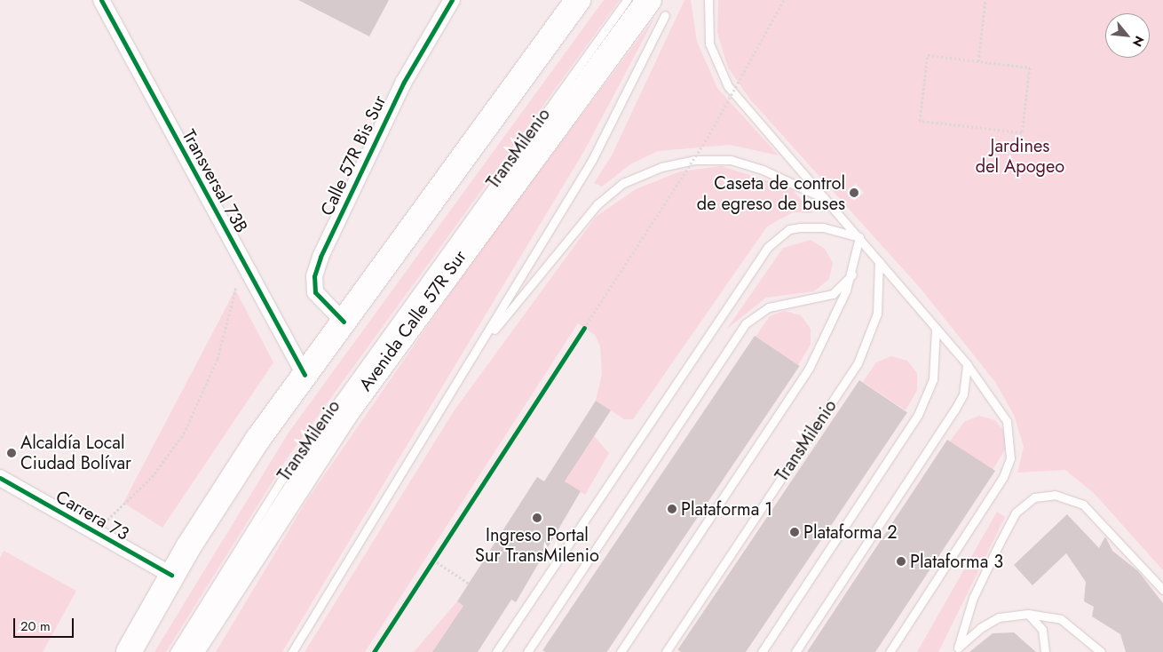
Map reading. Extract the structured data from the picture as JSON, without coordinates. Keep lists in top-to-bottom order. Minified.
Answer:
{"streets":{"highway":["Avenida Calle 57R Sur"],"street":["Calle 57R Bis Sur","Transversal 73B","Carrera 73"],"lane":["TransMilenio"]},"parks":["Jardines del Apogeo"],"places":["Caseta de control de egreso de buses","Alcaldía Local Ciudad Bolívar","Plataforma 1","Ingreso Portal Sur TransMilenio","Plataforma 2","Plataforma 3"],"scale_bar":"20 m","north":"bottom right"}
